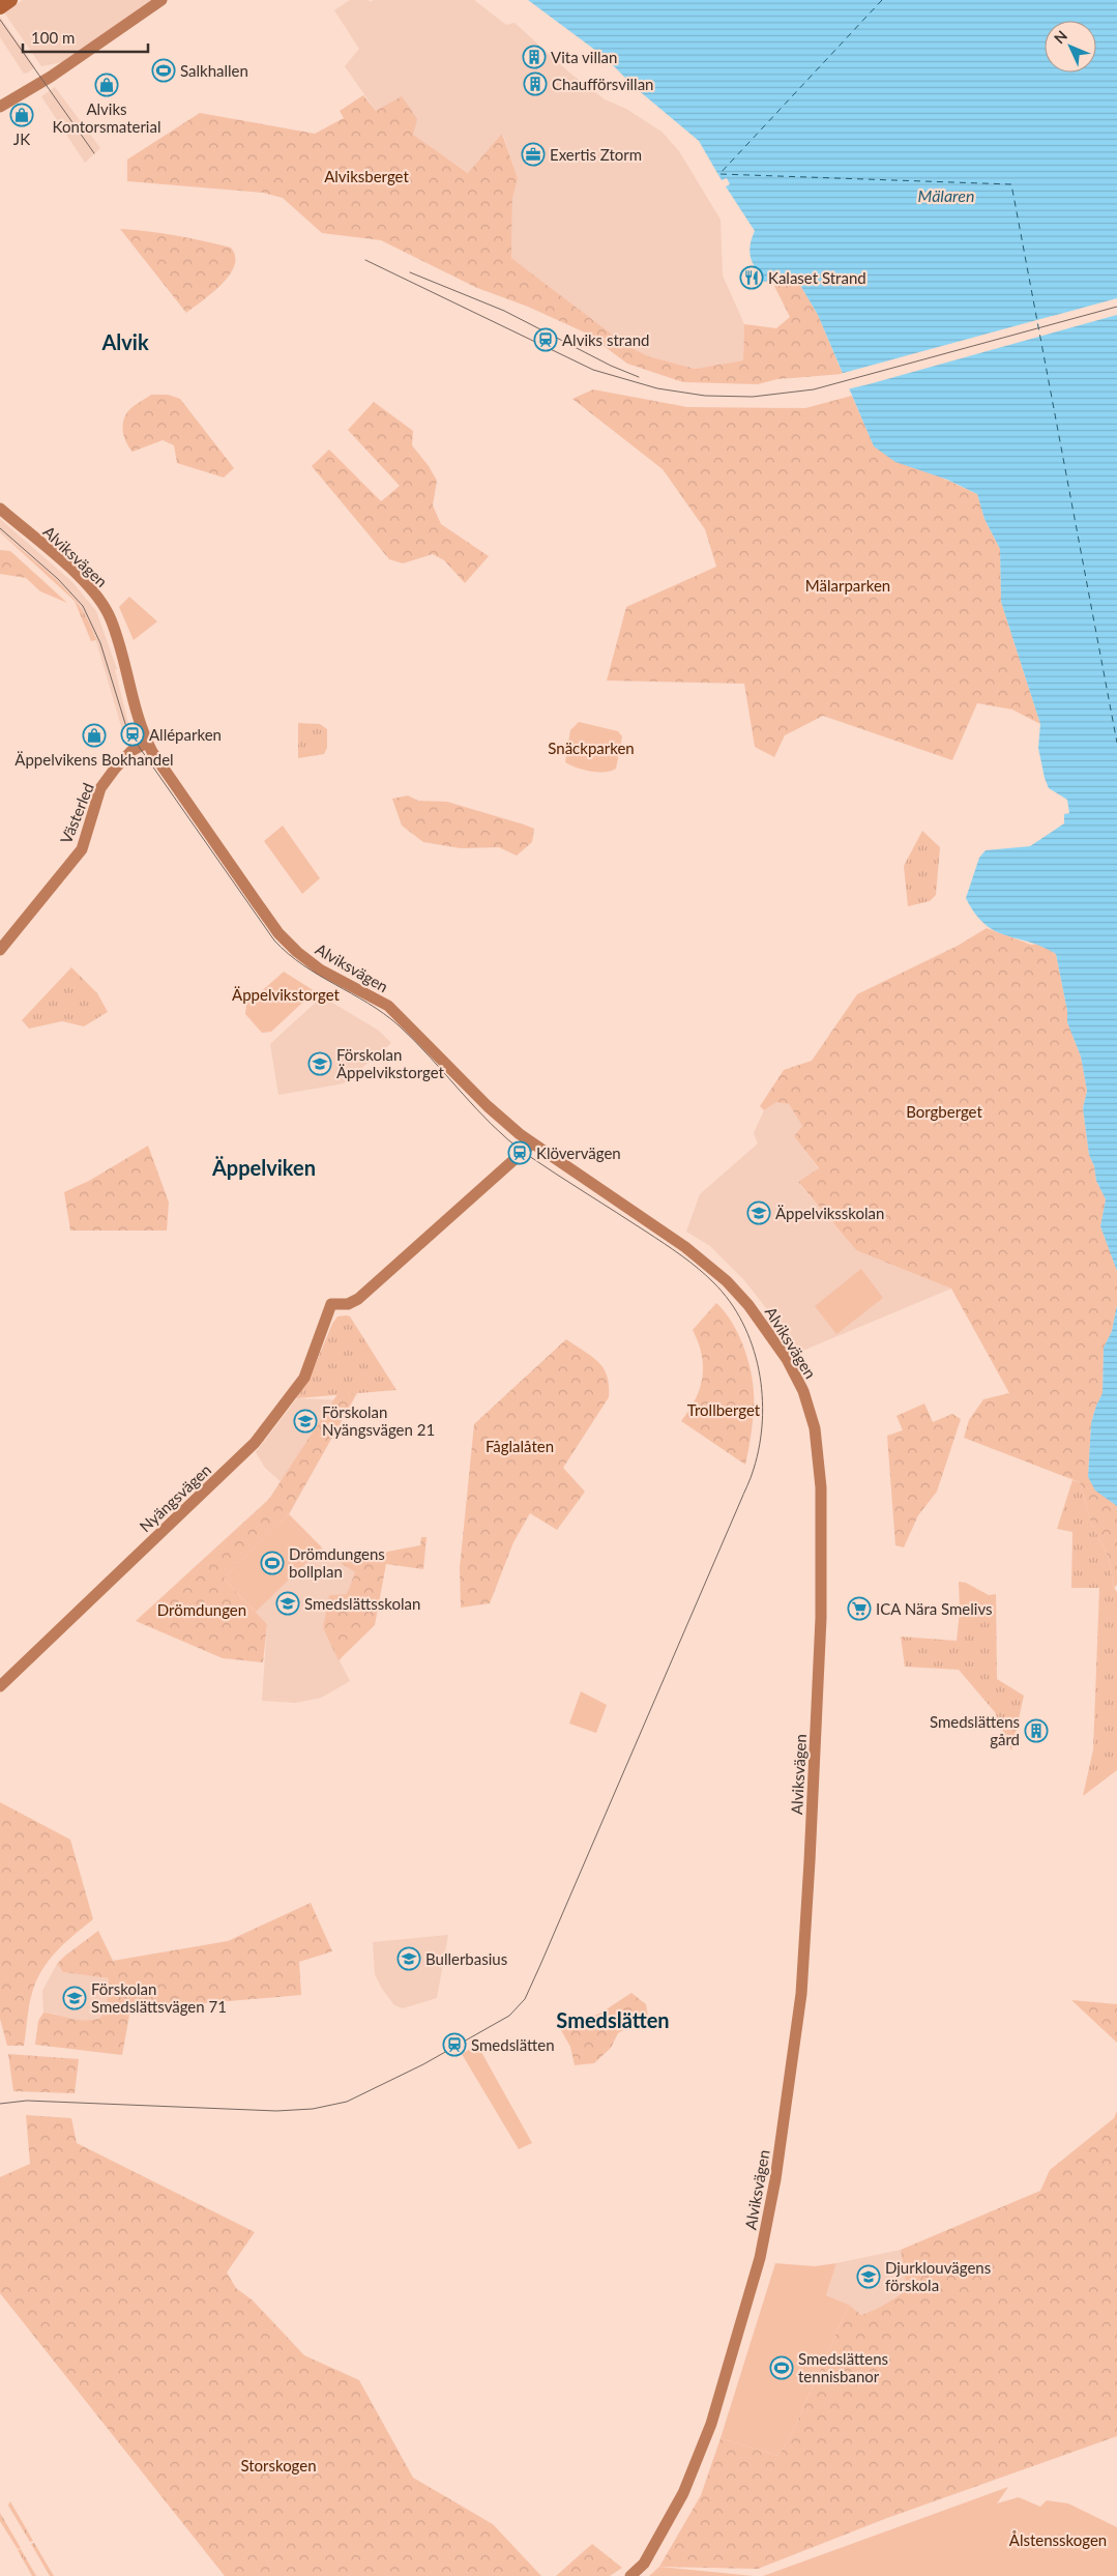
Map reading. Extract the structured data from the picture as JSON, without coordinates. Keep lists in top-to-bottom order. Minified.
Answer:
{"streets":{"street":["Alviksvägen","Västerled","Nyängsvägen"]},"crossings":[["Alviksvägen","Västerled"],["Alviksvägen","Nyängsvägen"]],"districts":["Alvik","Äppelviken","Smedslätten"],"water":["Mälaren"],"parks":["Alviksberget","Mälarparken","Snäckparken","Äppelvikstorget","Borgberget","Trollberget","Fåglalåten","Drömdungen","Storskogen","Ålstensskogen"],"places":{"building":["Vita villan","Chaufförsvillan","Smedslättens gård"],"sports":["Salkhallen","Drömdungens bollplan","Smedslättens tennisbanor"],"shop":["Alviks Kontorsmaterial","JK","Äppelvikens Bokhandel"],"office":["Exertis Ztorm"],"restaurant":["Kalaset Strand"],"station":["Alviks strand","Alléparken","Klövervägen","Smedslätten"],"school or university":["Förskolan Äppelvikstorget","Äppelviksskolan","Förskolan Nyängsvägen 21","Smedslättsskolan","Bullerbasius","Förskolan Smedslättsvägen 71","Djurklouvägens förskola"],"supermarket":["ICA Nära Smelivs"]},"scale_bar":"100 m","north":"top left"}
